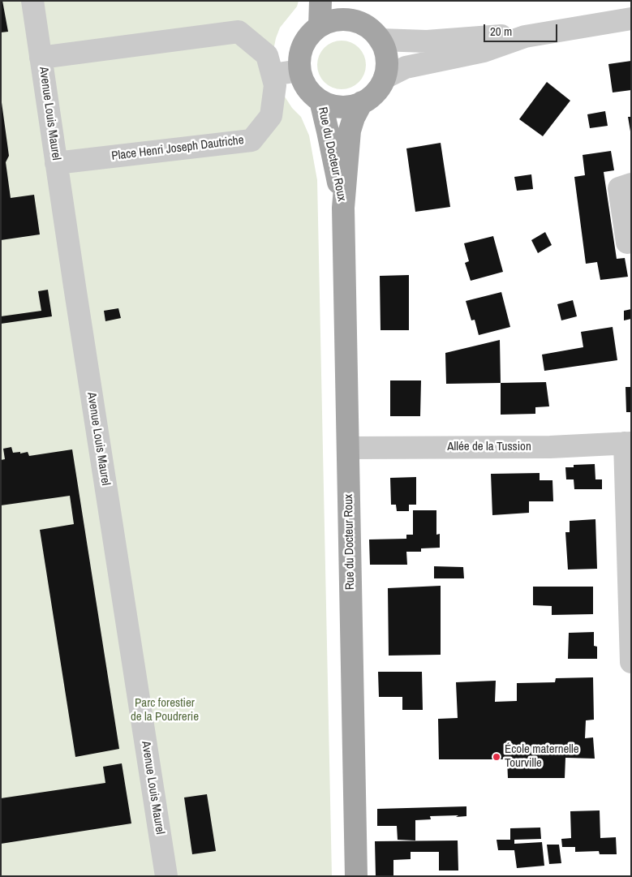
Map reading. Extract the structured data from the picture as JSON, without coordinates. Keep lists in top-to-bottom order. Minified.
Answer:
{"streets":{"main road":["Rue du Docteur Roux"],"street":["Avenue Louis Maurel","Place Henri Joseph Dautriche","Allée de la Tussion"]},"crossings":[["Avenue Louis Maurel","Place Henri Joseph Dautriche"],["Rue du Docteur Roux","Allée de la Tussion"]],"parks":["Parc forestier de la Poudrerie"],"places":["École maternelle Tourville"],"scale_bar":"20 m"}
